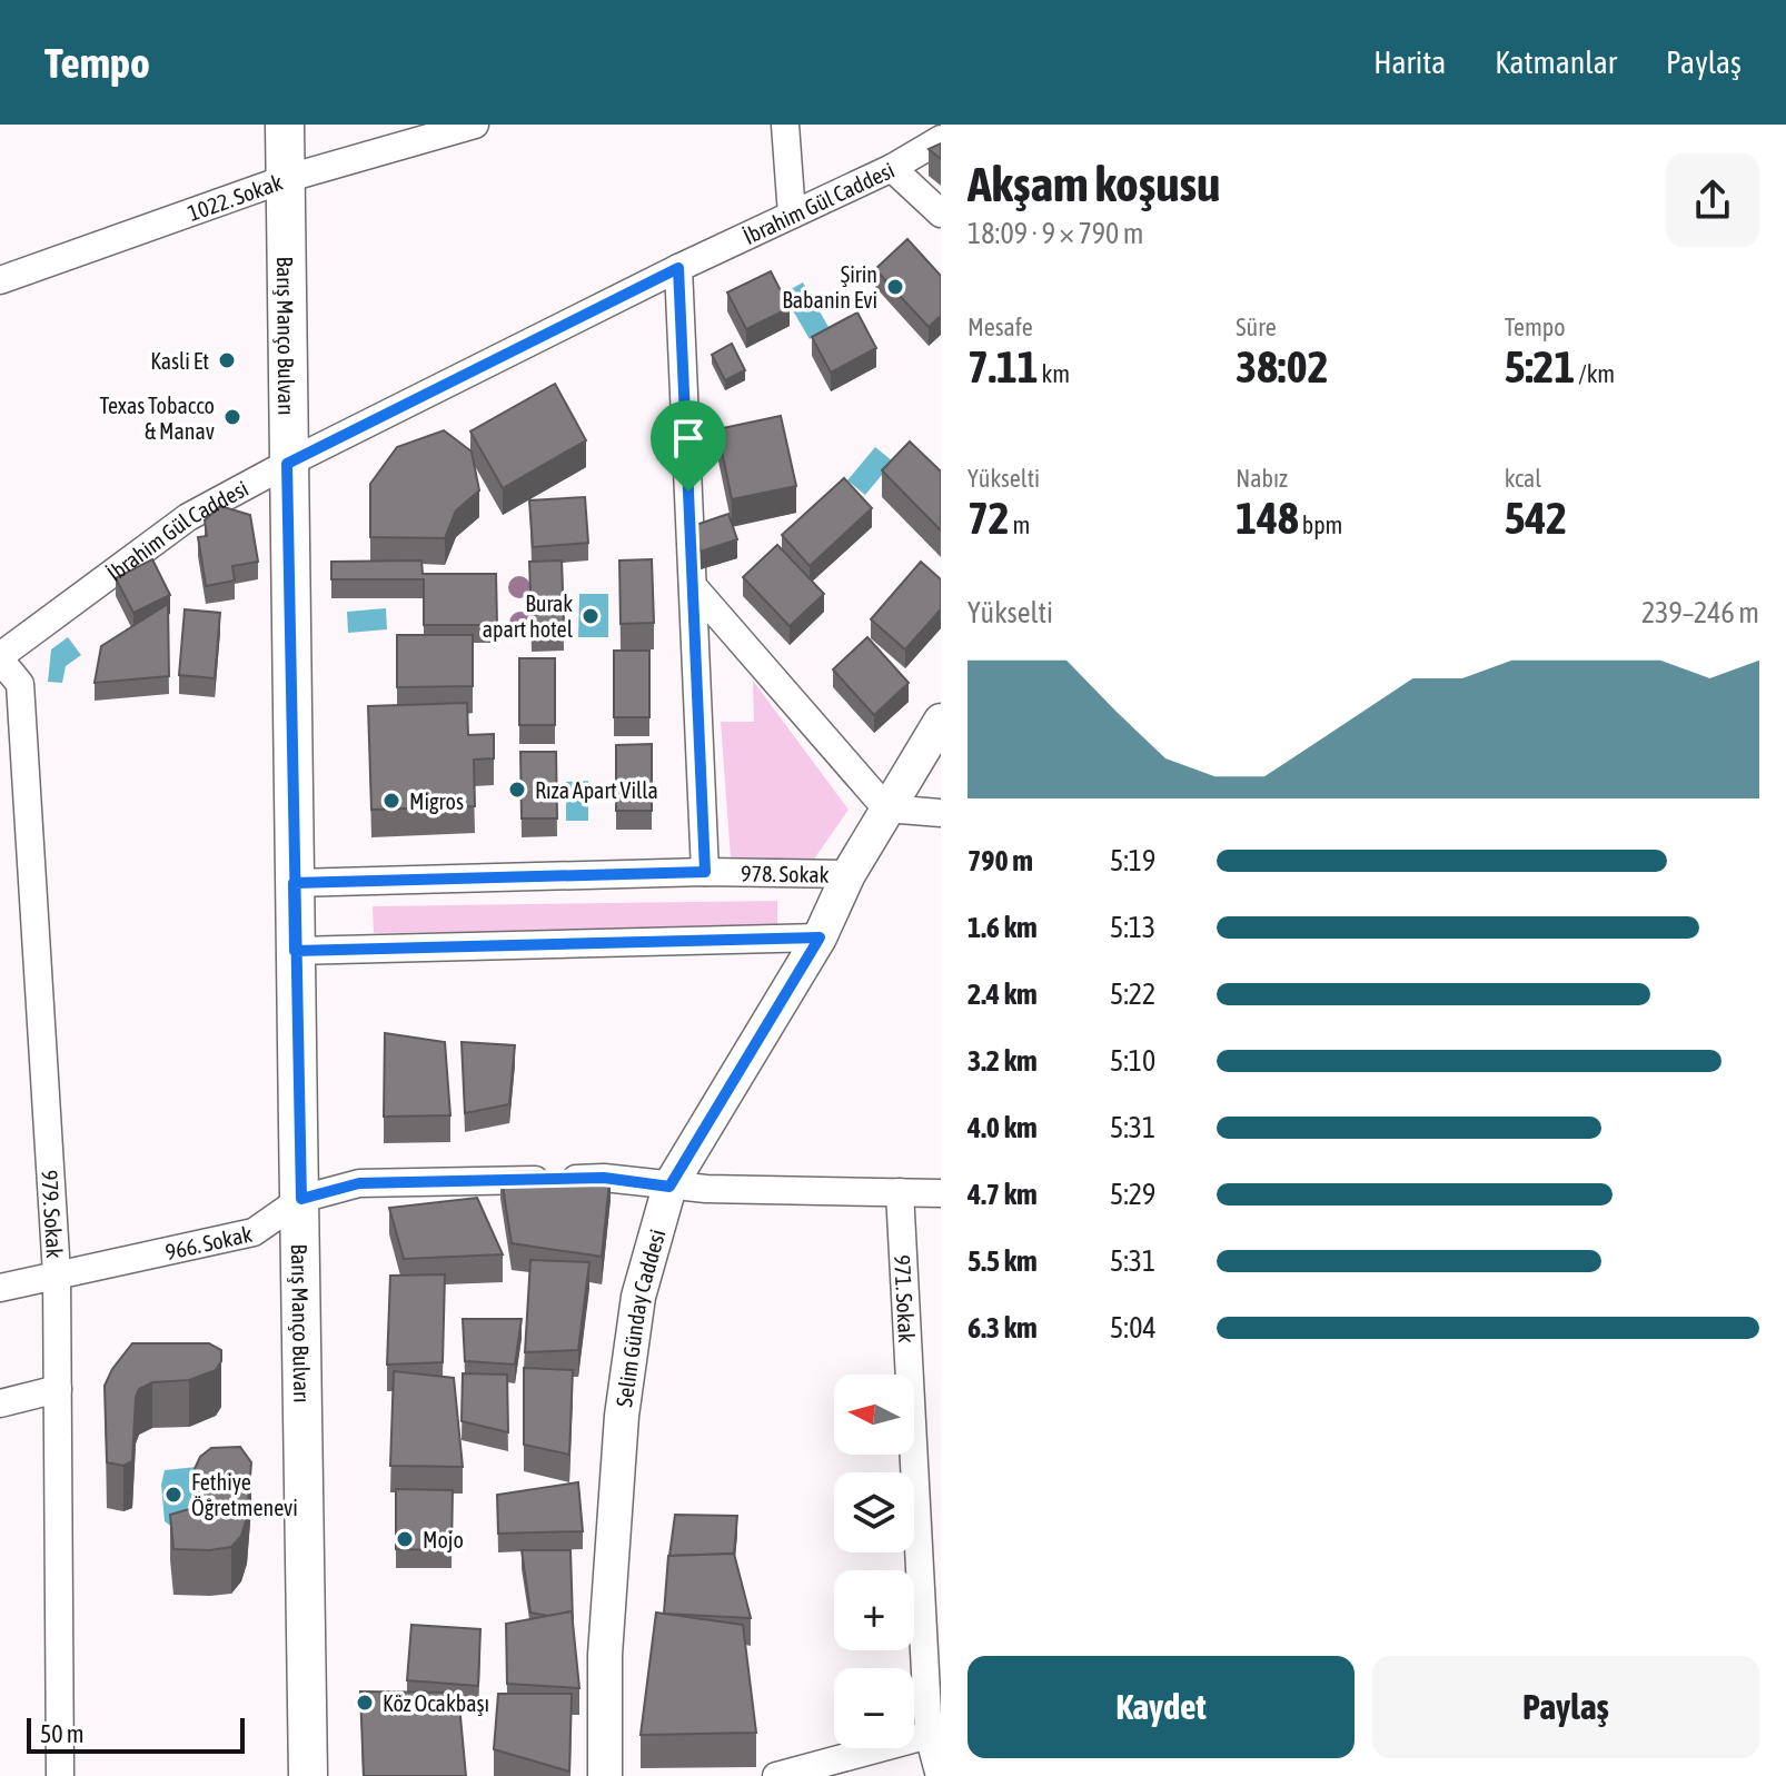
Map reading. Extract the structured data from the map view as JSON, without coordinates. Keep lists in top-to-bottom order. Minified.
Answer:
{"streets":{"main road":["Barış Manço Bulvarı"],"street":["1022. Sokak","İbrahim Gül Caddesi","978. Sokak","979. Sokak","966. Sokak","971. Sokak","Selim Günday Caddesi"]},"crossings":[["1022. Sokak","Barış Manço Bulvarı"],["İbrahim Gül Caddesi","Barış Manço Bulvarı"],["İbrahim Gül Caddesi","979. Sokak"],["Barış Manço Bulvarı","978. Sokak"],["Barış Manço Bulvarı","966. Sokak"],["978. Sokak","Selim Günday Caddesi"],["979. Sokak","966. Sokak"],["966. Sokak","971. Sokak"],["966. Sokak","Selim Günday Caddesi"]],"places":["Şirin Babanin Evi","Kasli Et","Texas Tobacco & Manav","Burak apart hotel","Rıza Apart Villa","Migros","Fethiye Öğretmenevi","Mojo","Köz Ocakbaşı"],"scale_bar":"50 m","north":"left","page":{"header":"Tempo","nav":["Harita","Katmanlar","Paylaş"],"heading":["Akşam koşusu","18:09 · 9 × 790 m"],"stats":[["Mesafe","7.11 km"],["Süre","38:02"],["Tempo","5:21 /km"],["Yükselti","72 m"],["Nabız","148 bpm"],["kcal","542"]],"chart":["Yükselti","239–246 m"],"list":[{"name":"790 m","note":"5:19"},{"name":"1.6 km","note":"5:13"},{"name":"2.4 km","note":"5:22"},{"name":"3.2 km","note":"5:10"},{"name":"4.0 km","note":"5:31"},{"name":"4.7 km","note":"5:29"},{"name":"5.5 km","note":"5:31"},{"name":"6.3 km","note":"5:04"}],"map_buttons":["+","−"],"buttons":["Kaydet","Paylaş"],"scale":"50 m"}}
